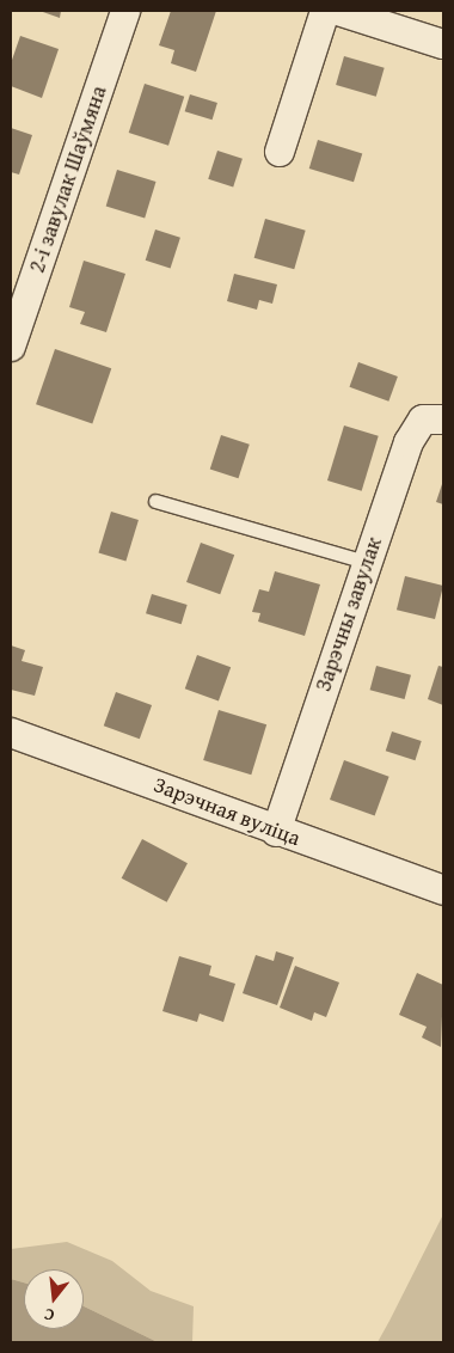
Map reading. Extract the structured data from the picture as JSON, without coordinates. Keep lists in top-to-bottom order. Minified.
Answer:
{"streets":{"street":["2-і завулак Шаўмяна","Зарэчны завулак","Зарэчная вуліца"]},"crossings":[["Зарэчны завулак","Зарэчная вуліца"]],"north":"bottom"}
